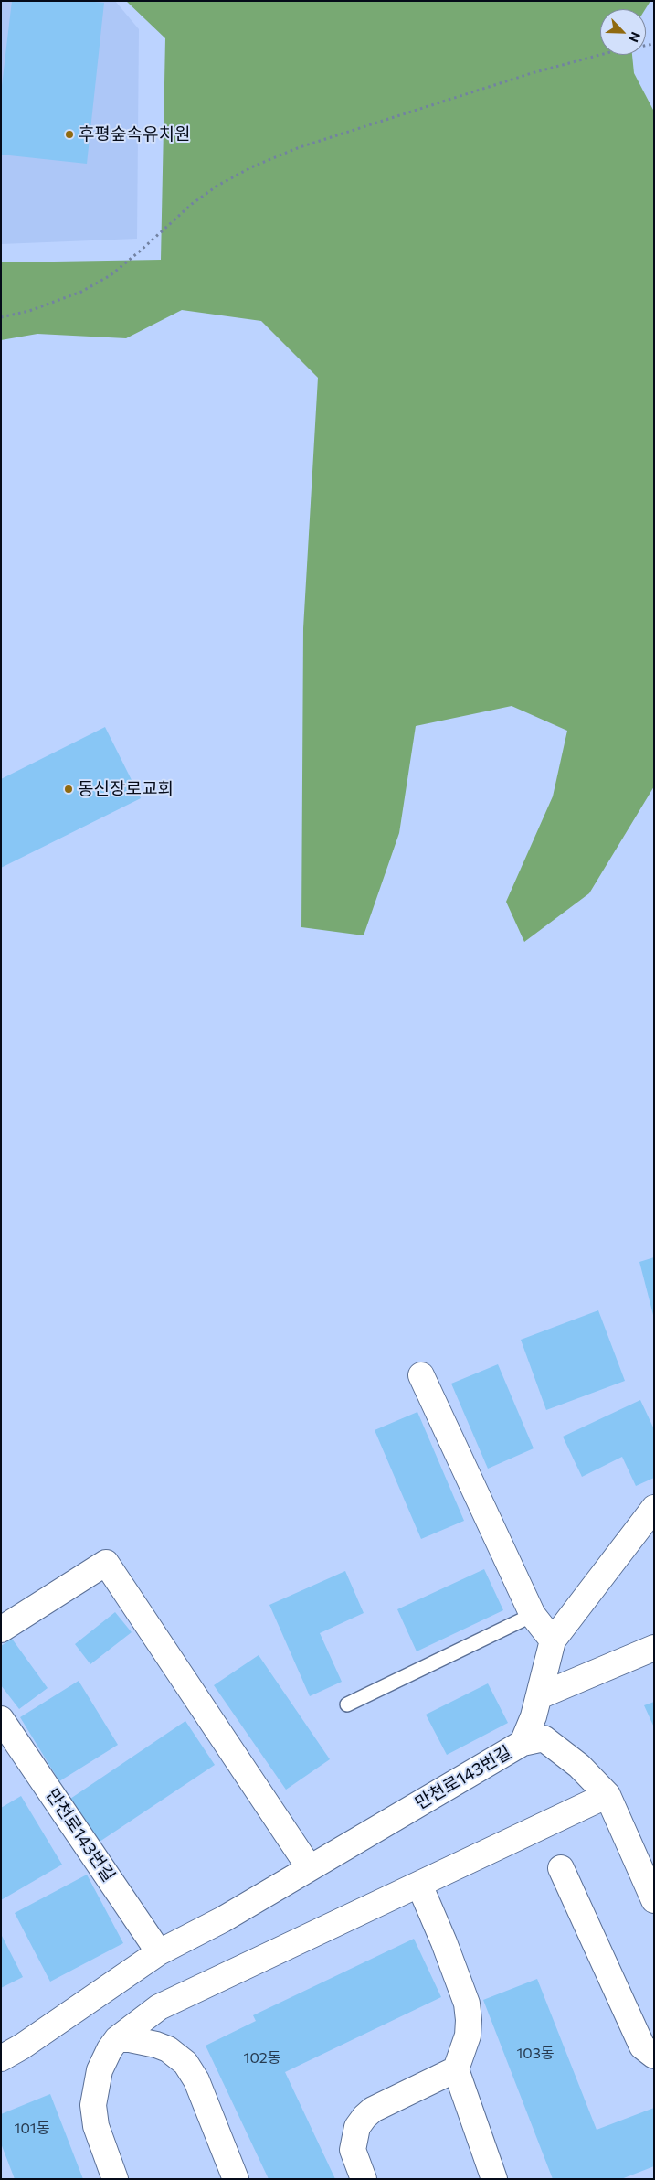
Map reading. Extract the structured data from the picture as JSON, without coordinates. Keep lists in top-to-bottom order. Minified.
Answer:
{"streets":{"street":["만천로143번길"]},"places":["후평숲속유치원","동신장로교회"],"house_numbers":["103동","102동","101동"],"north":"bottom right"}
